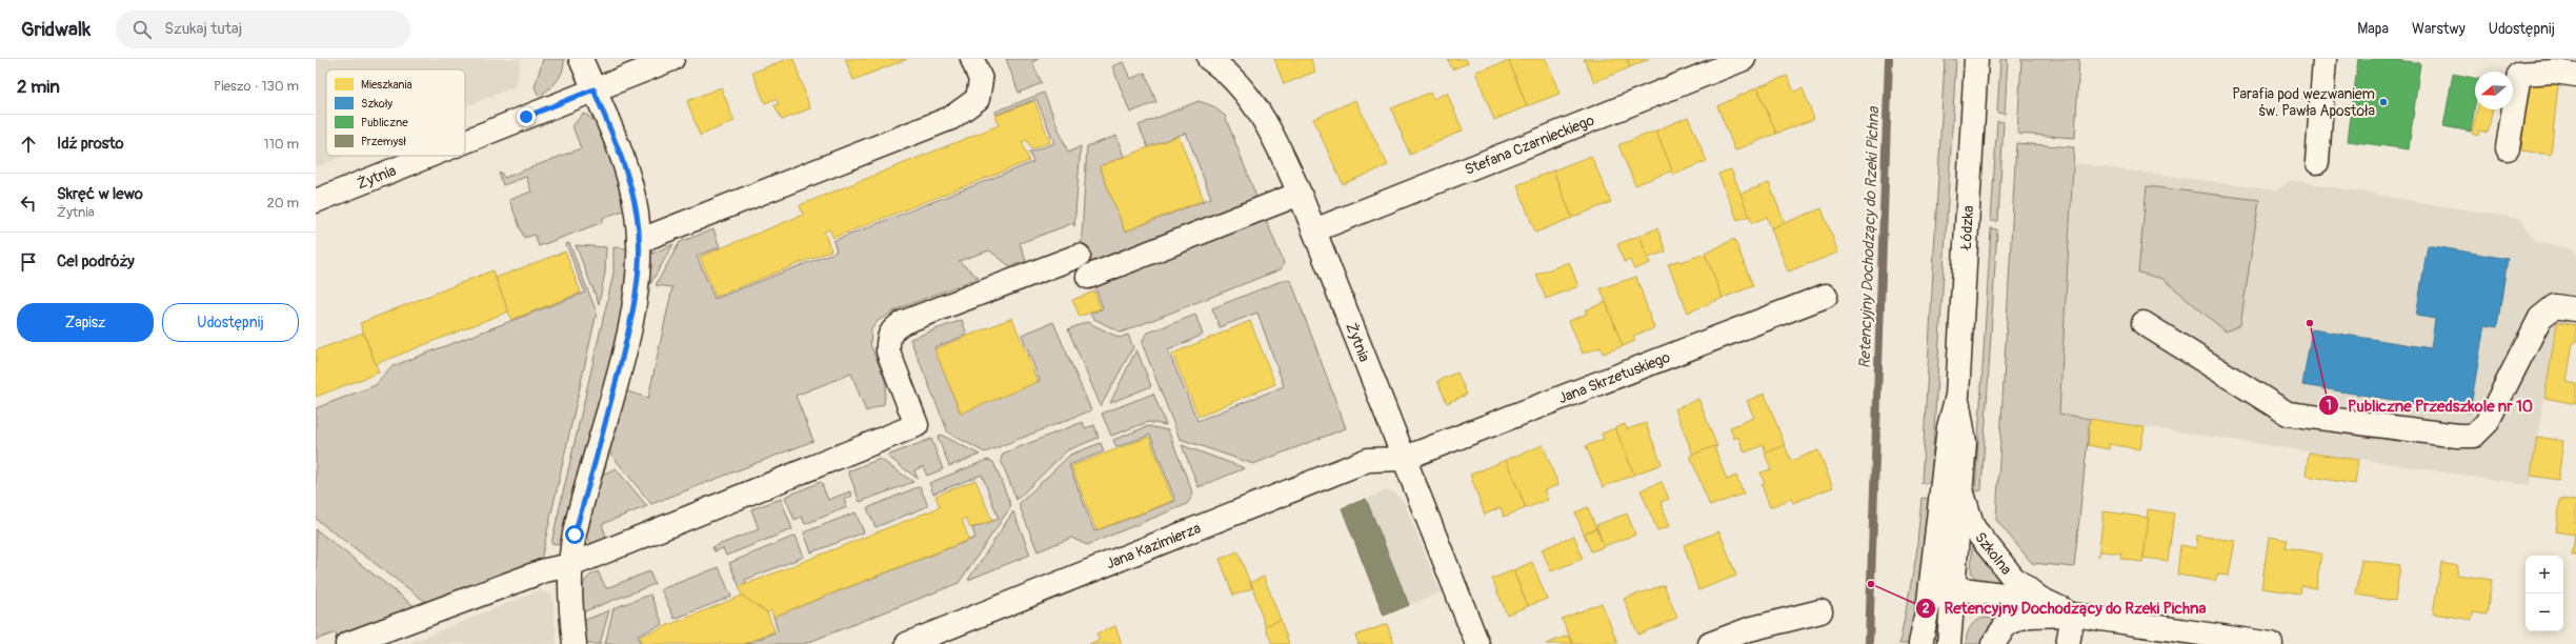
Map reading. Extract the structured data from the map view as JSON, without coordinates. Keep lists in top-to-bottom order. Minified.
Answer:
{"streets":{"street":["Stefana Czarnieckiego","Żytnia","Łódzka","Jana Skrzetuskiego","Jana Kazimierza","Szkolna"]},"crossings":[["Stefana Czarnieckiego","Żytnia"],["Żytnia","Jana Skrzetuskiego"],["Żytnia","Jana Kazimierza"],["Łódzka","Szkolna"],["Jana Skrzetuskiego","Jana Kazimierza"]],"water":["Retencyjny Dochodzący do Rzeki Pichna"],"places":["Parafia pod wezwaniem św. Pawła Apostoła","Publiczne Przedszkole nr 10","Retencyjny Dochodzący do Rzeki Pichna"],"legend":["Mieszkania","Szkoły","Publiczne","Przemysł"],"north":"left","page":{"header":"Gridwalk","search":"Szukaj tutaj","nav":["Mapa","Warstwy","Udostępnij"],"heading":["2 min","Pieszo · 130 m"],"list":[["Idź prosto","110 m"],["Skręć w lewo","Żytnia","20 m"],"Cel podróży"],"buttons":["Zapisz","Udostępnij"],"map_buttons":["+","−"]}}
